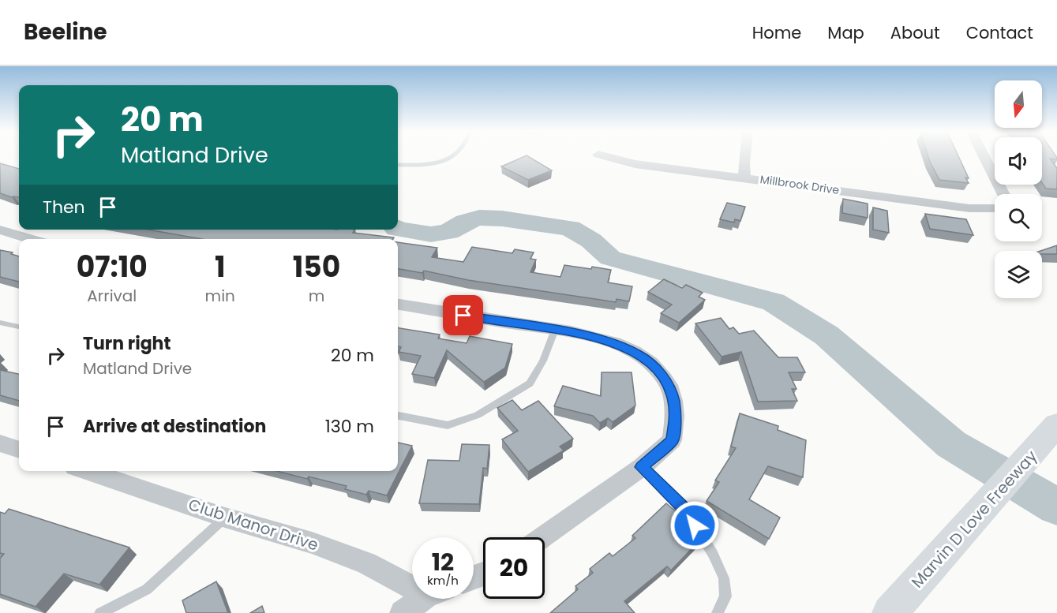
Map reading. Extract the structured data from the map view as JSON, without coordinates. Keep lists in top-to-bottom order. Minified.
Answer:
{"streets":{"main road":["Marvin D Love Freeway"],"street":["Millbrook Drive","Club Manor Drive"]},"north":"bottom","page":{"header":"Beeline","nav":["Home","Map","About","Contact"],"turn":["20 m","Matland Drive"],"then":"Then","eta":["07:10","Arrival","1","min","150","m"],"list":[{"name":"Turn right","note":"Matland Drive","value":"20 m"},{"name":"Arrive at destination","value":"130 m"}],"speed":"12 km/h","limit":"20"}}
